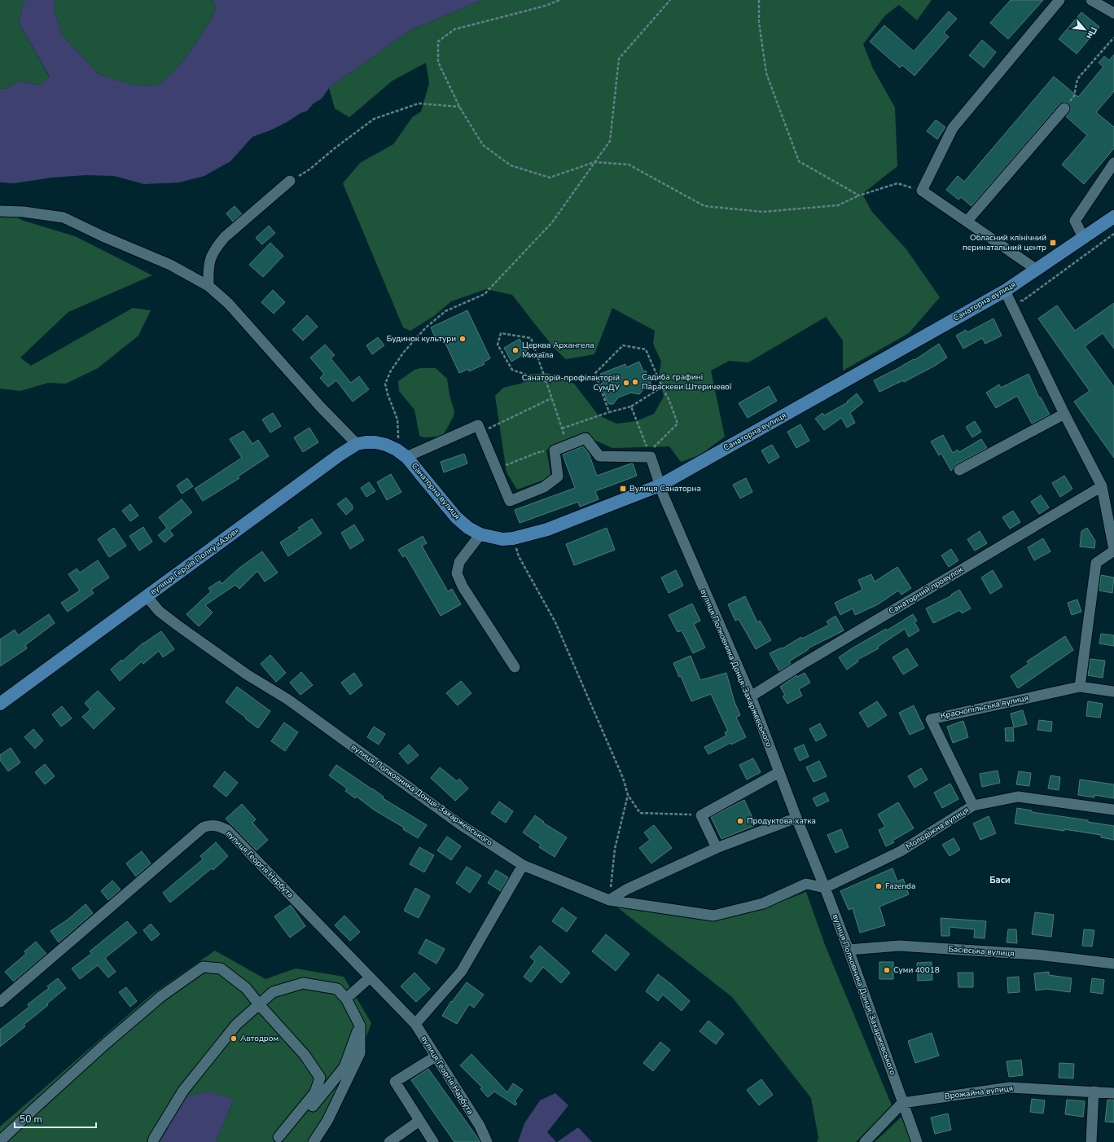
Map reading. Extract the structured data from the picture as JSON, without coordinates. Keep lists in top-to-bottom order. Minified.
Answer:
{"streets":{"main road":["Санаторна вулиця","вулиця Героїв Полку «Азов»"],"street":["Санаторний провулок","вулиця Полковника Донця-Захаржевського","Краснопільська вулиця","Молодіжна вулиця","вулиця Георгія Нарбута","Басівська вулиця","Врожайна вулиця"]},"crossings":[["Санаторна вулиця","вулиця Героїв Полку «Азов»"],["Санаторна вулиця","вулиця Полковника Донця-Захаржевського"],["вулиця Героїв Полку «Азов»","вулиця Полковника Донця-Захаржевського"],["Санаторний провулок","вулиця Полковника Донця-Захаржевського"],["вулиця Полковника Донця-Захаржевського","Молодіжна вулиця"],["вулиця Полковника Донця-Захаржевського","Басівська вулиця"],["вулиця Полковника Донця-Захаржевського","Врожайна вулиця"],["Краснопільська вулиця","Молодіжна вулиця"]],"districts":["Баси"],"places":{"transit":["Обласний клінічний перинатальний центр","Вулиця Санаторна"],"other":["Будинок культури","Церква Архангела Михаїла","Садиба графині Параскеви Штеричевої","Санаторій-профілакторій СумДУ","Продуктова хатка","Fazenda","Суми 40018","Автодром"]},"scale_bar":"50 m","north":"bottom right"}
